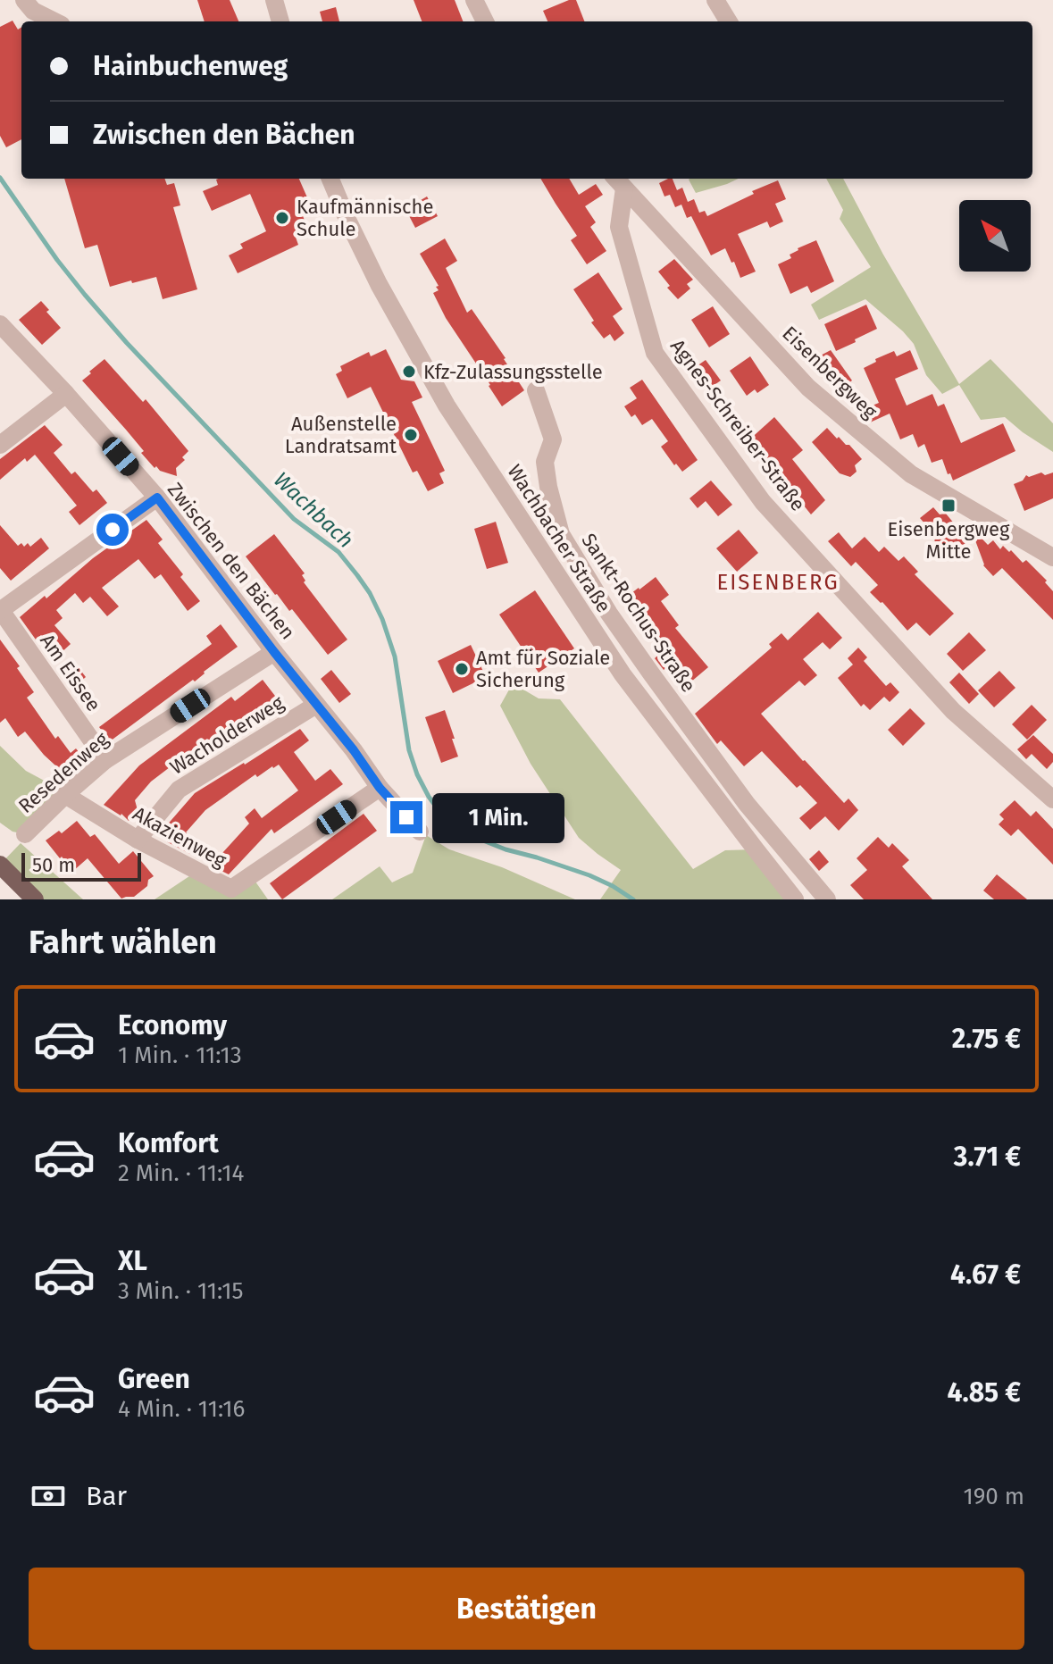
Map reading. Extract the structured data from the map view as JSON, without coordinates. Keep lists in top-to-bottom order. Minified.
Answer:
{"streets":{"street":["Eisenbergweg","Agnes-Schreiber-Straße","Wachbacher Straße","Zwischen den Bächen","Sankt-Rochus-Straße","Am Eissee","Wacholderweg","Resedenweg","Akazienweg"]},"crossings":[["Eisenbergweg","Agnes-Schreiber-Straße"],["Zwischen den Bächen","Wacholderweg"],["Zwischen den Bächen","Resedenweg"],["Zwischen den Bächen","Akazienweg"],["Am Eissee","Resedenweg"],["Wacholderweg","Akazienweg"],["Resedenweg","Akazienweg"]],"districts":["EISENBERG"],"water":["Wachbach"],"places":{"other":["Kaufmännische Schule","Kfz-Zulassungsstelle","Außenstelle Landratsamt","Amt für Soziale Sicherung"],"transit":["Eisenbergweg Mitte"]},"scale_bar":"50 m","north":"top left","page":{"banner":["Hainbuchenweg","Zwischen den Bächen"],"bubble":"1 Min.","scale":"50 m","heading":"Fahrt wählen","list":[{"name":"Economy","note":"1 Min. · 11:13","value":"2.75 €"},{"name":"Komfort","note":"2 Min. · 11:14","value":"3.71 €"},{"name":"XL","note":"3 Min. · 11:15","value":"4.67 €"},{"name":"Green","note":"4 Min. · 11:16","value":"4.85 €"}],"pay":["Bar","190 m"],"buttons":"Bestätigen"}}
